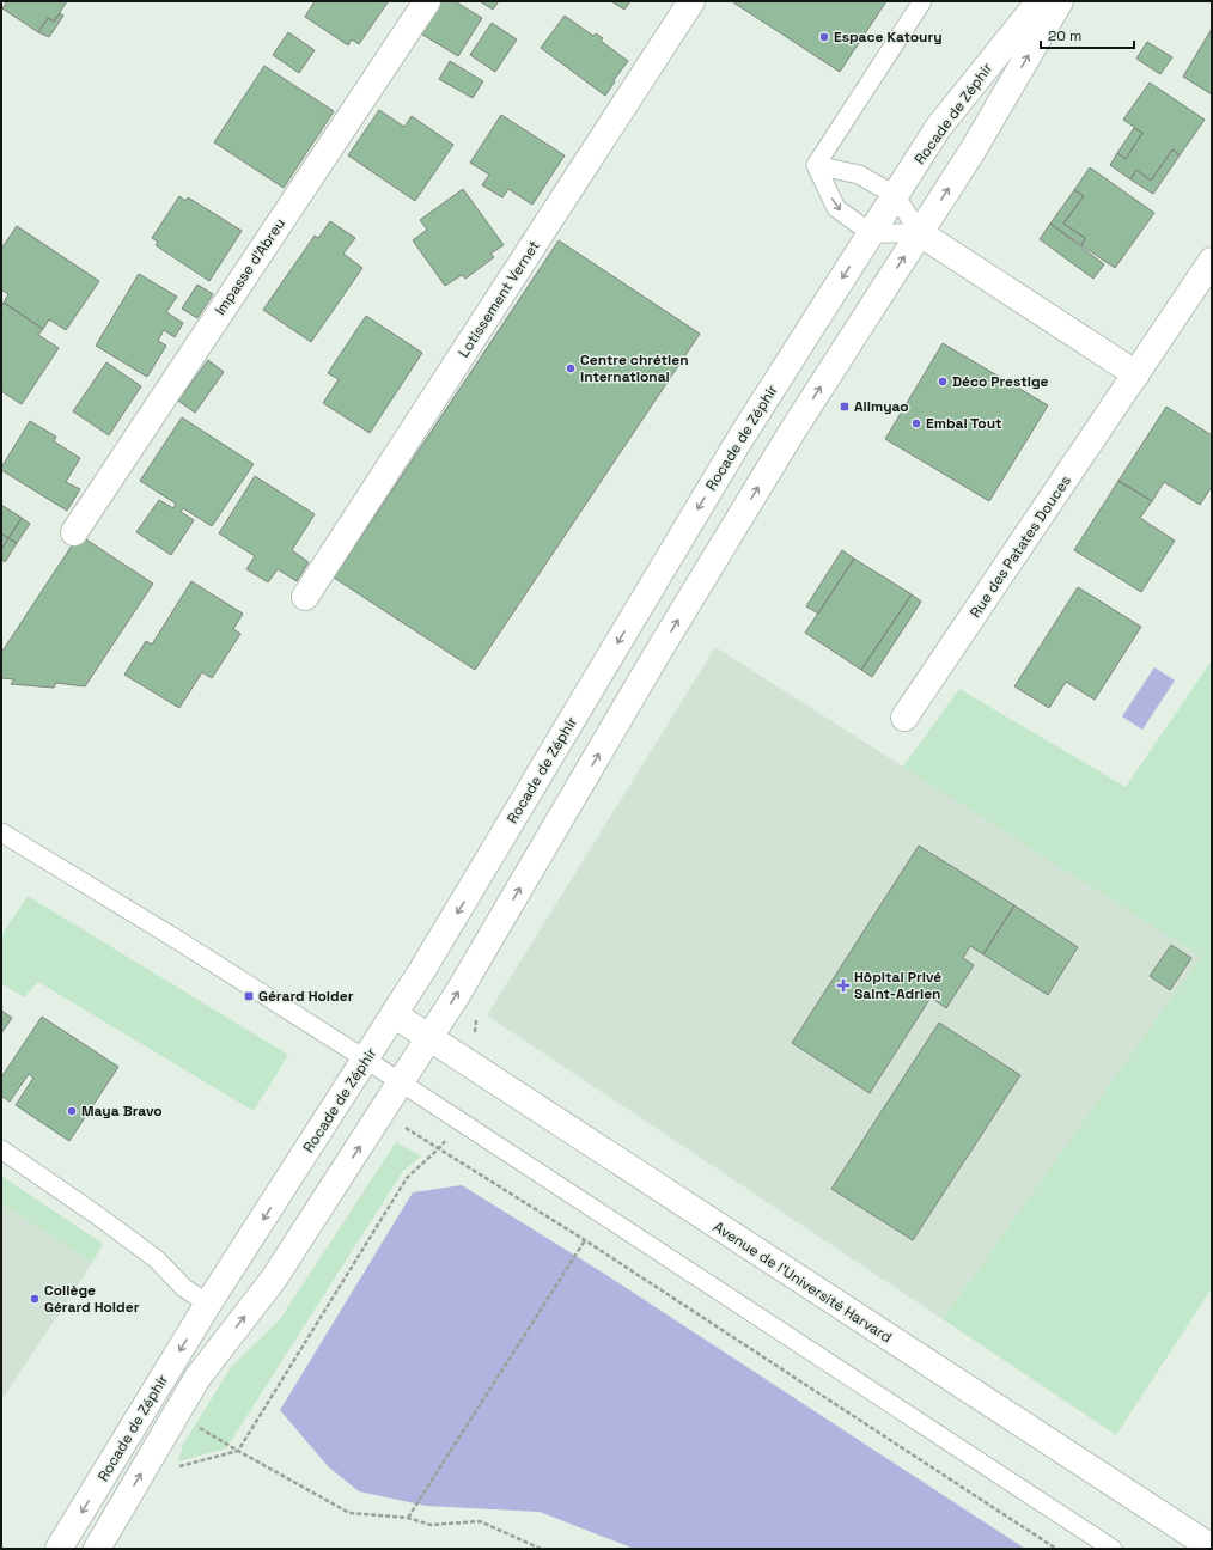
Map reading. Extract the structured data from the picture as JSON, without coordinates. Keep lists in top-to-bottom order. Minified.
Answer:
{"streets":{"main road":["Rocade de Zéphir","Impasse d'Abreu","Lotissement Vernet","Rue des Patates Douces","Avenue de l'Université Harvard"]},"crossings":[["Rocade de Zéphir","Avenue de l'Université Harvard"]],"places":{"other":["Espace Katoury","Centre chrétien international","Déco Prestige","Embal Tout","Maya Bravo","Collège Gérard Holder"],"transit":["Alimyao","Gérard Holder"],"health":["Hôpital Privé Saint-Adrien"]},"scale_bar":"20 m"}
